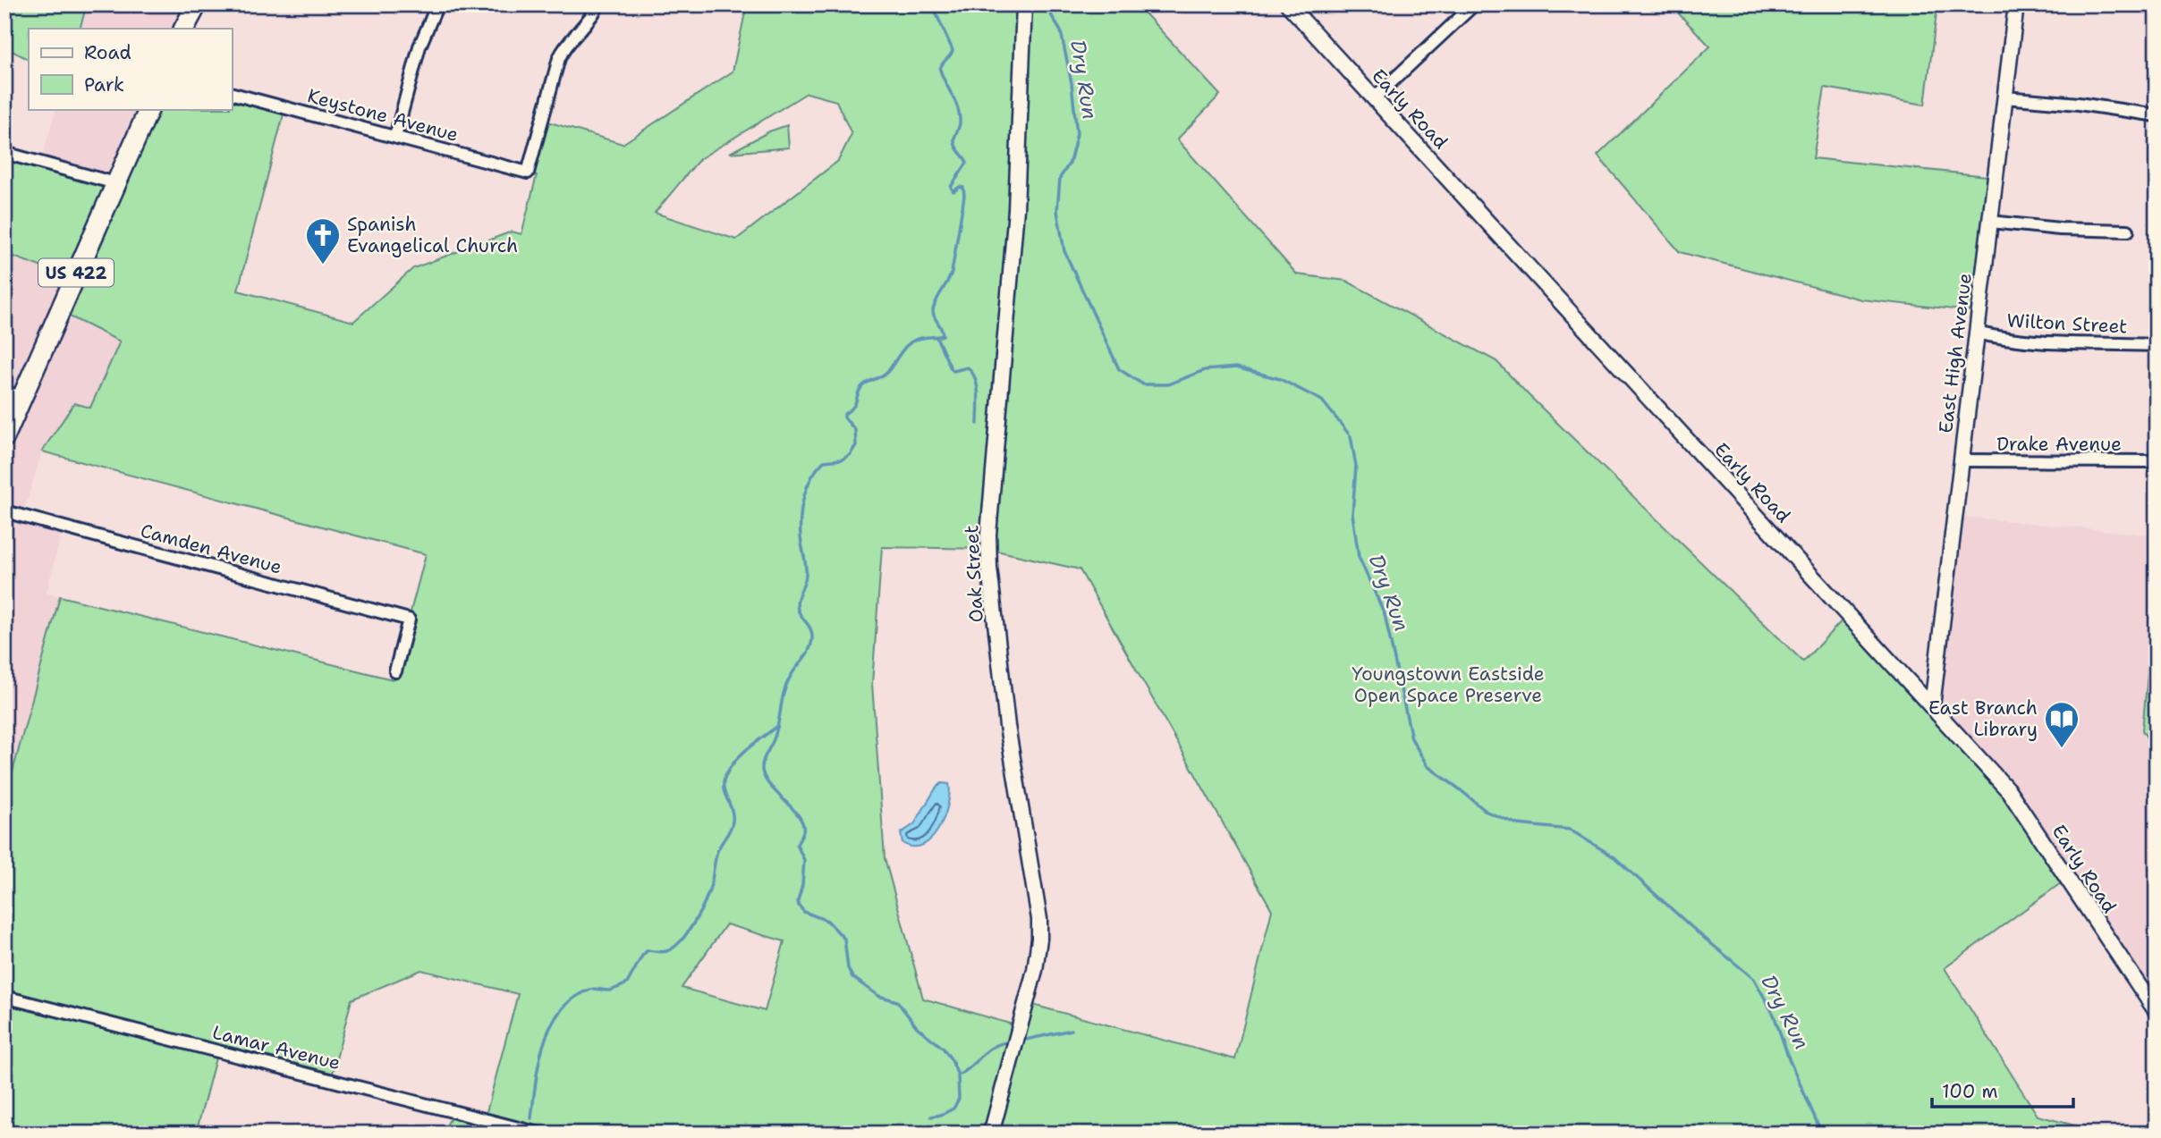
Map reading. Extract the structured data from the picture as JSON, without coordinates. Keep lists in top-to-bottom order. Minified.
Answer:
{"streets":{"highway":["US 422"],"street":["Early Road","Keystone Avenue","Wilton Street","East High Avenue","Drake Avenue","Camden Avenue","Oak Street","Lamar Avenue"]},"crossings":[["Early Road","East High Avenue"],["Wilton Street","East High Avenue"],["East High Avenue","Drake Avenue"]],"water":["Dry Run"],"parks":["Youngstown Eastside Open Space Preserve"],"places":{"church":["Spanish Evangelical Church"],"library":["East Branch Library"]},"legend":["Road","Park"],"scale_bar":"100 m"}
